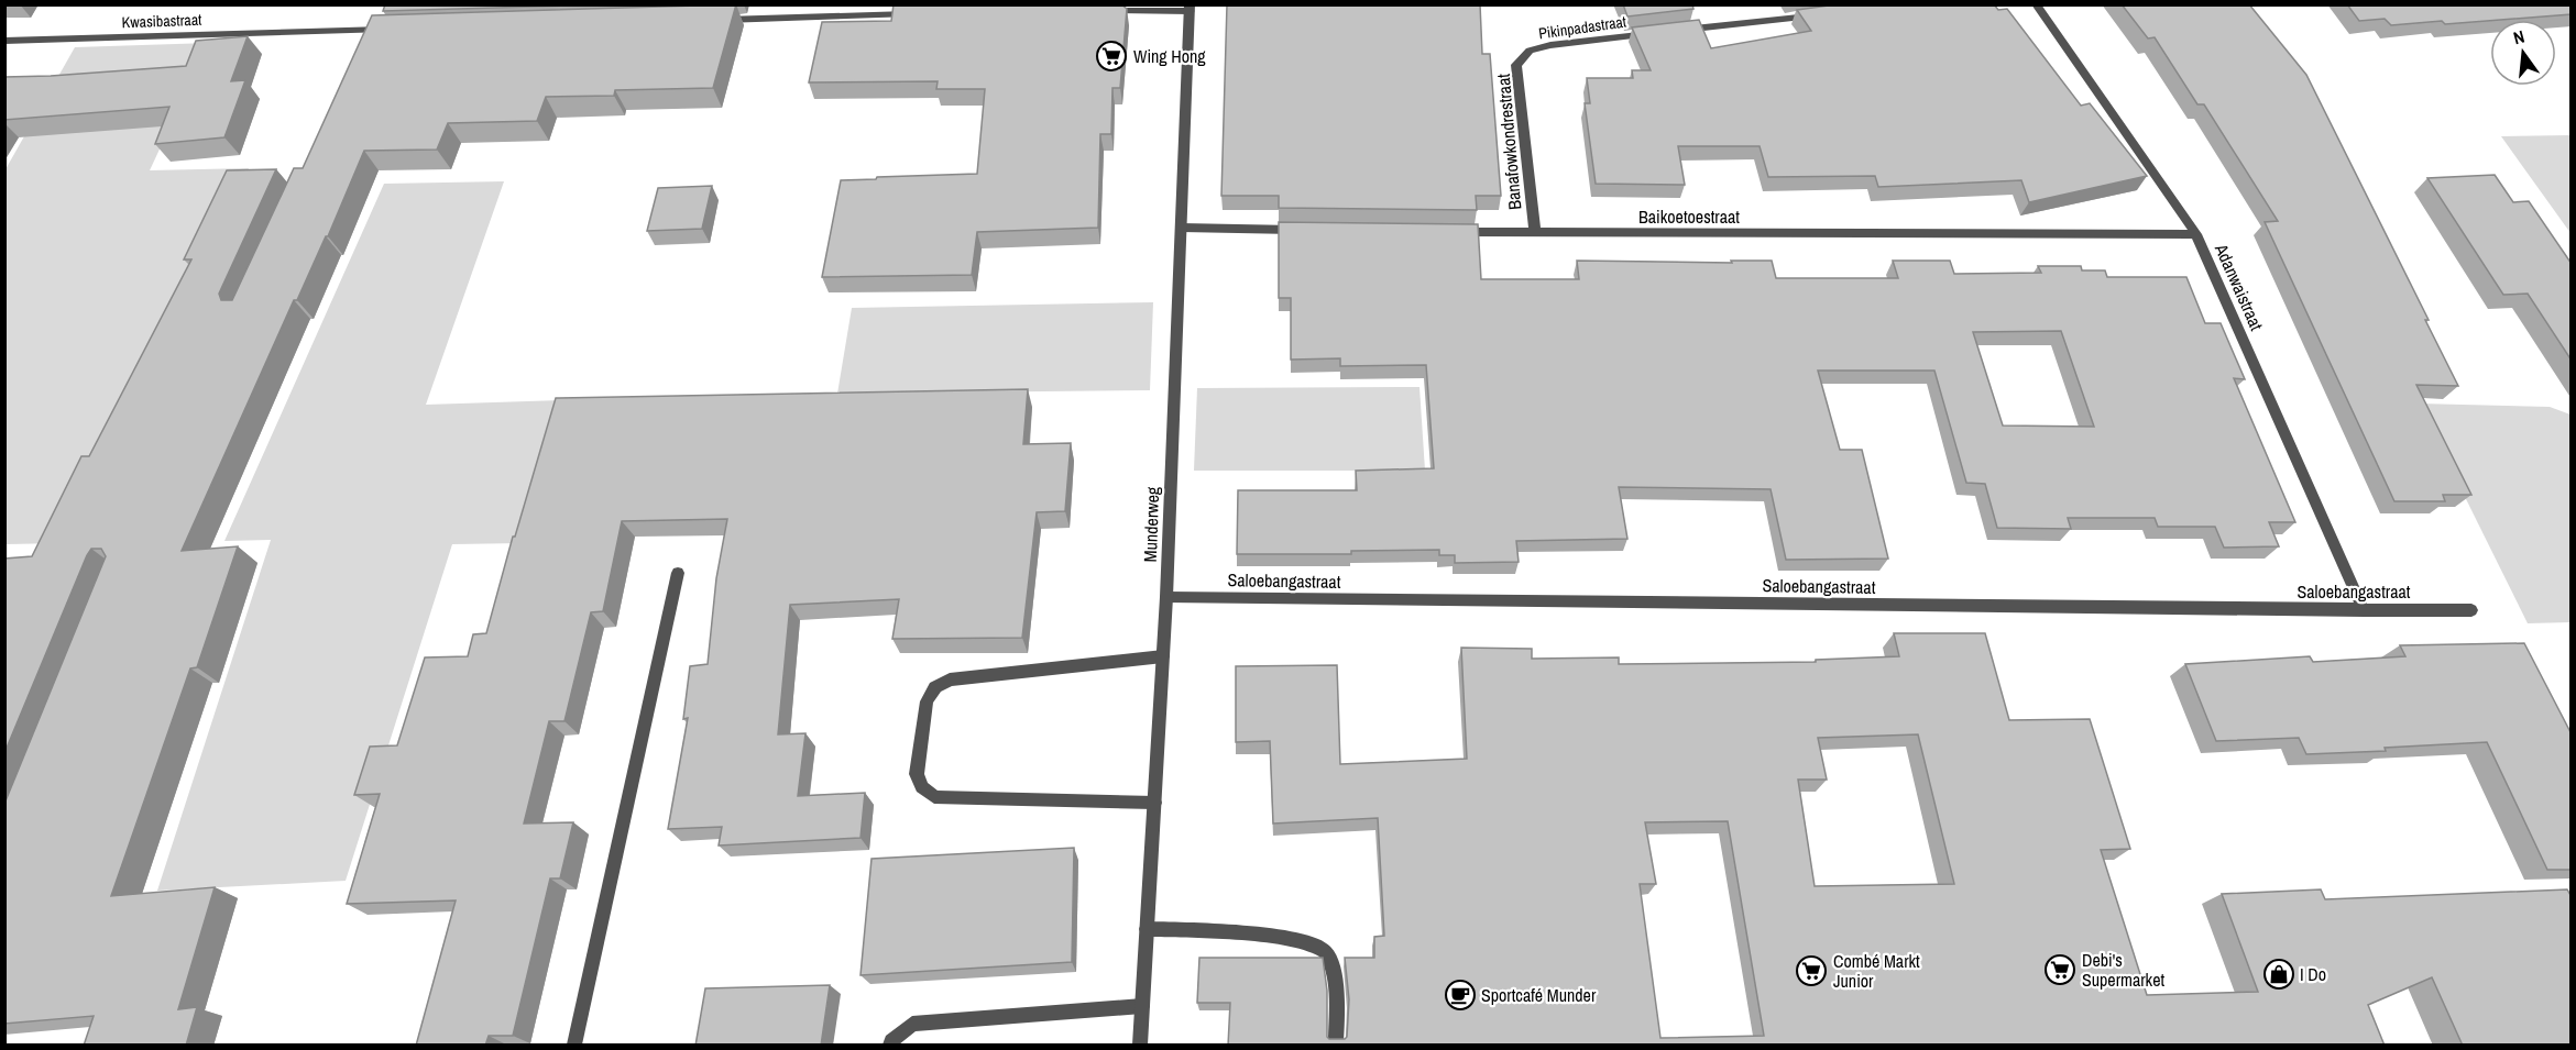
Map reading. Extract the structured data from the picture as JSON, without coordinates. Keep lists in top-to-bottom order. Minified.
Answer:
{"streets":{"street":["Kwasibastraat","Pikinpadastraat","Banafowkondrestraat","Baikoetoestraat","Adanwaistraat","Munderweg","Saloebangastraat"]},"crossings":[["Pikinpadastraat","Banafowkondrestraat"],["Banafowkondrestraat","Baikoetoestraat"],["Baikoetoestraat","Adanwaistraat"],["Adanwaistraat","Saloebangastraat"],["Munderweg","Saloebangastraat"]],"places":{"supermarket":["Wing Hong","Debi's Supermarket","Combé Markt Junior"],"shop":["I Do"],"cafe":["Sportcafé Munder"]},"north":"top"}
